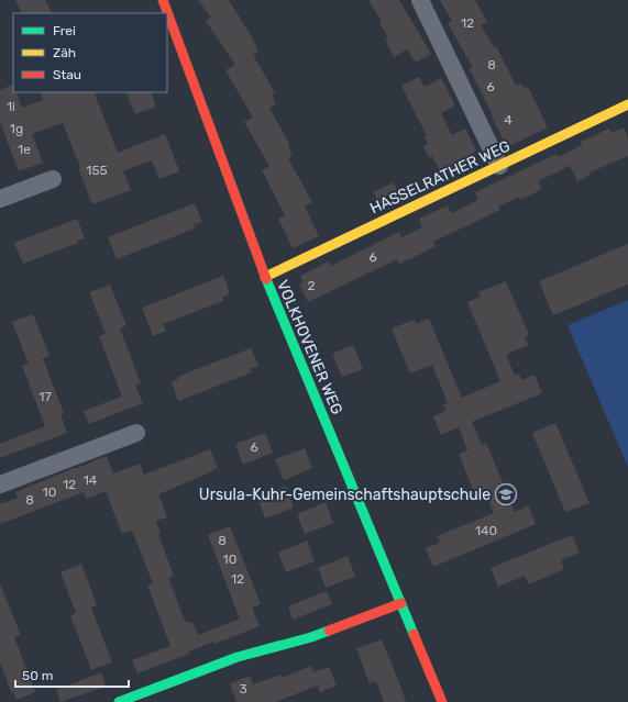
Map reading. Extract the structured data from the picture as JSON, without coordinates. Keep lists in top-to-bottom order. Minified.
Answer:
{"streets":{"street":["HASSELRATHER WEG","VOLKHOVENER WEG"]},"crossings":[["HASSELRATHER WEG","VOLKHOVENER WEG"]],"places":{"school or university":["Ursula-Kuhr-Gemeinschaftshauptschule"]},"house_numbers":["12","8","6","1i","4","1g","1e","155","6","2","17","6","14","12","10","8","140","8","10","12","3"],"legend":["Frei","Zäh","Stau"],"scale_bar":"50 m"}
